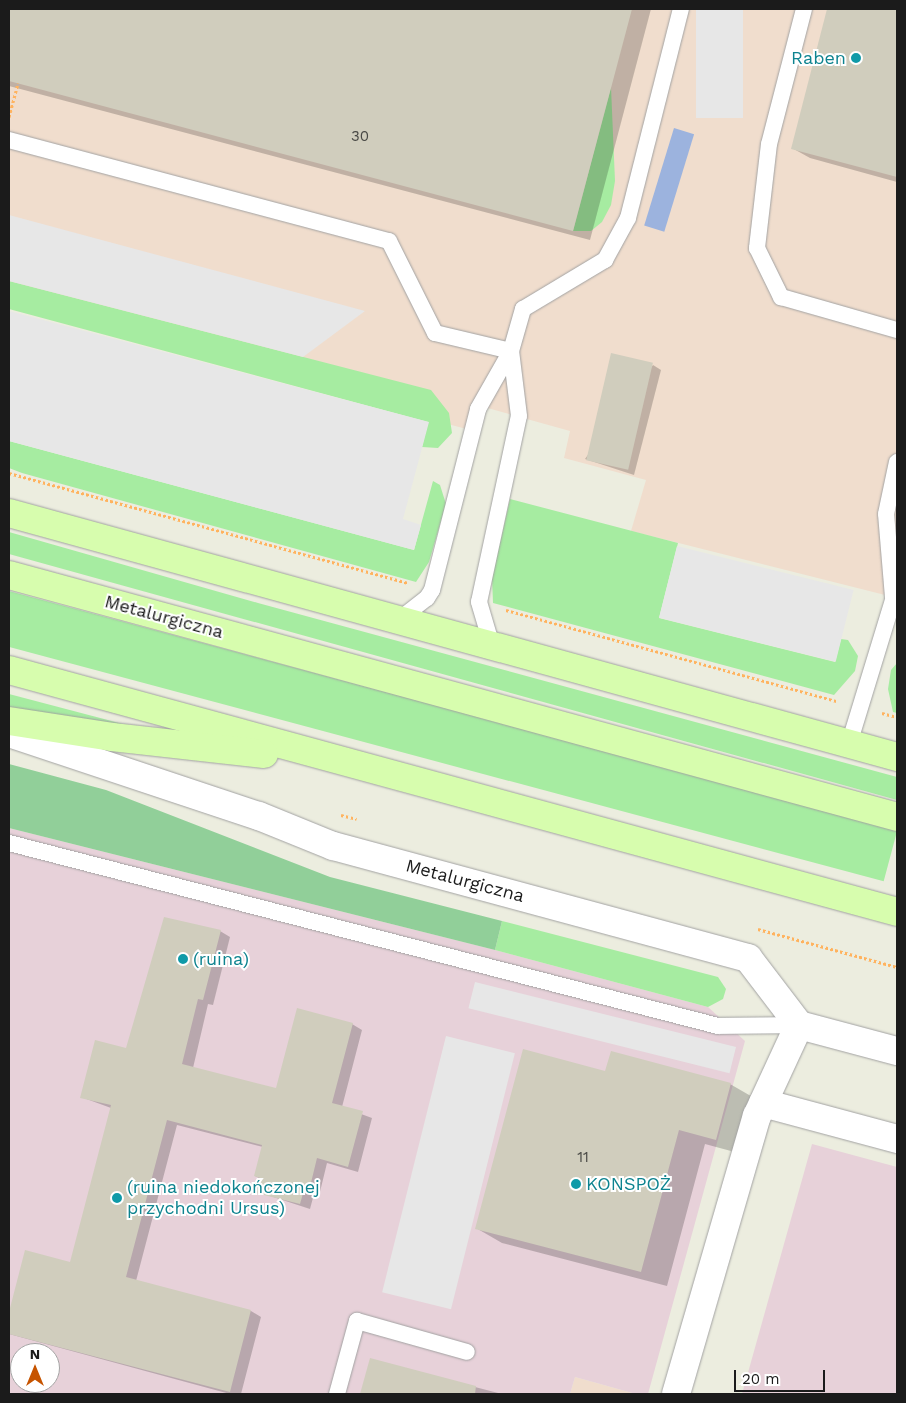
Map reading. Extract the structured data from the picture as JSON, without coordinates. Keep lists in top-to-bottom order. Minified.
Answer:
{"streets":{"main road":["Metalurgiczna"]},"places":["Raben","(ruina)","KONSPOŻ","(ruina niedokończonej przychodni Ursus)"],"house_numbers":["30","11"],"scale_bar":"20 m","north":"top"}
